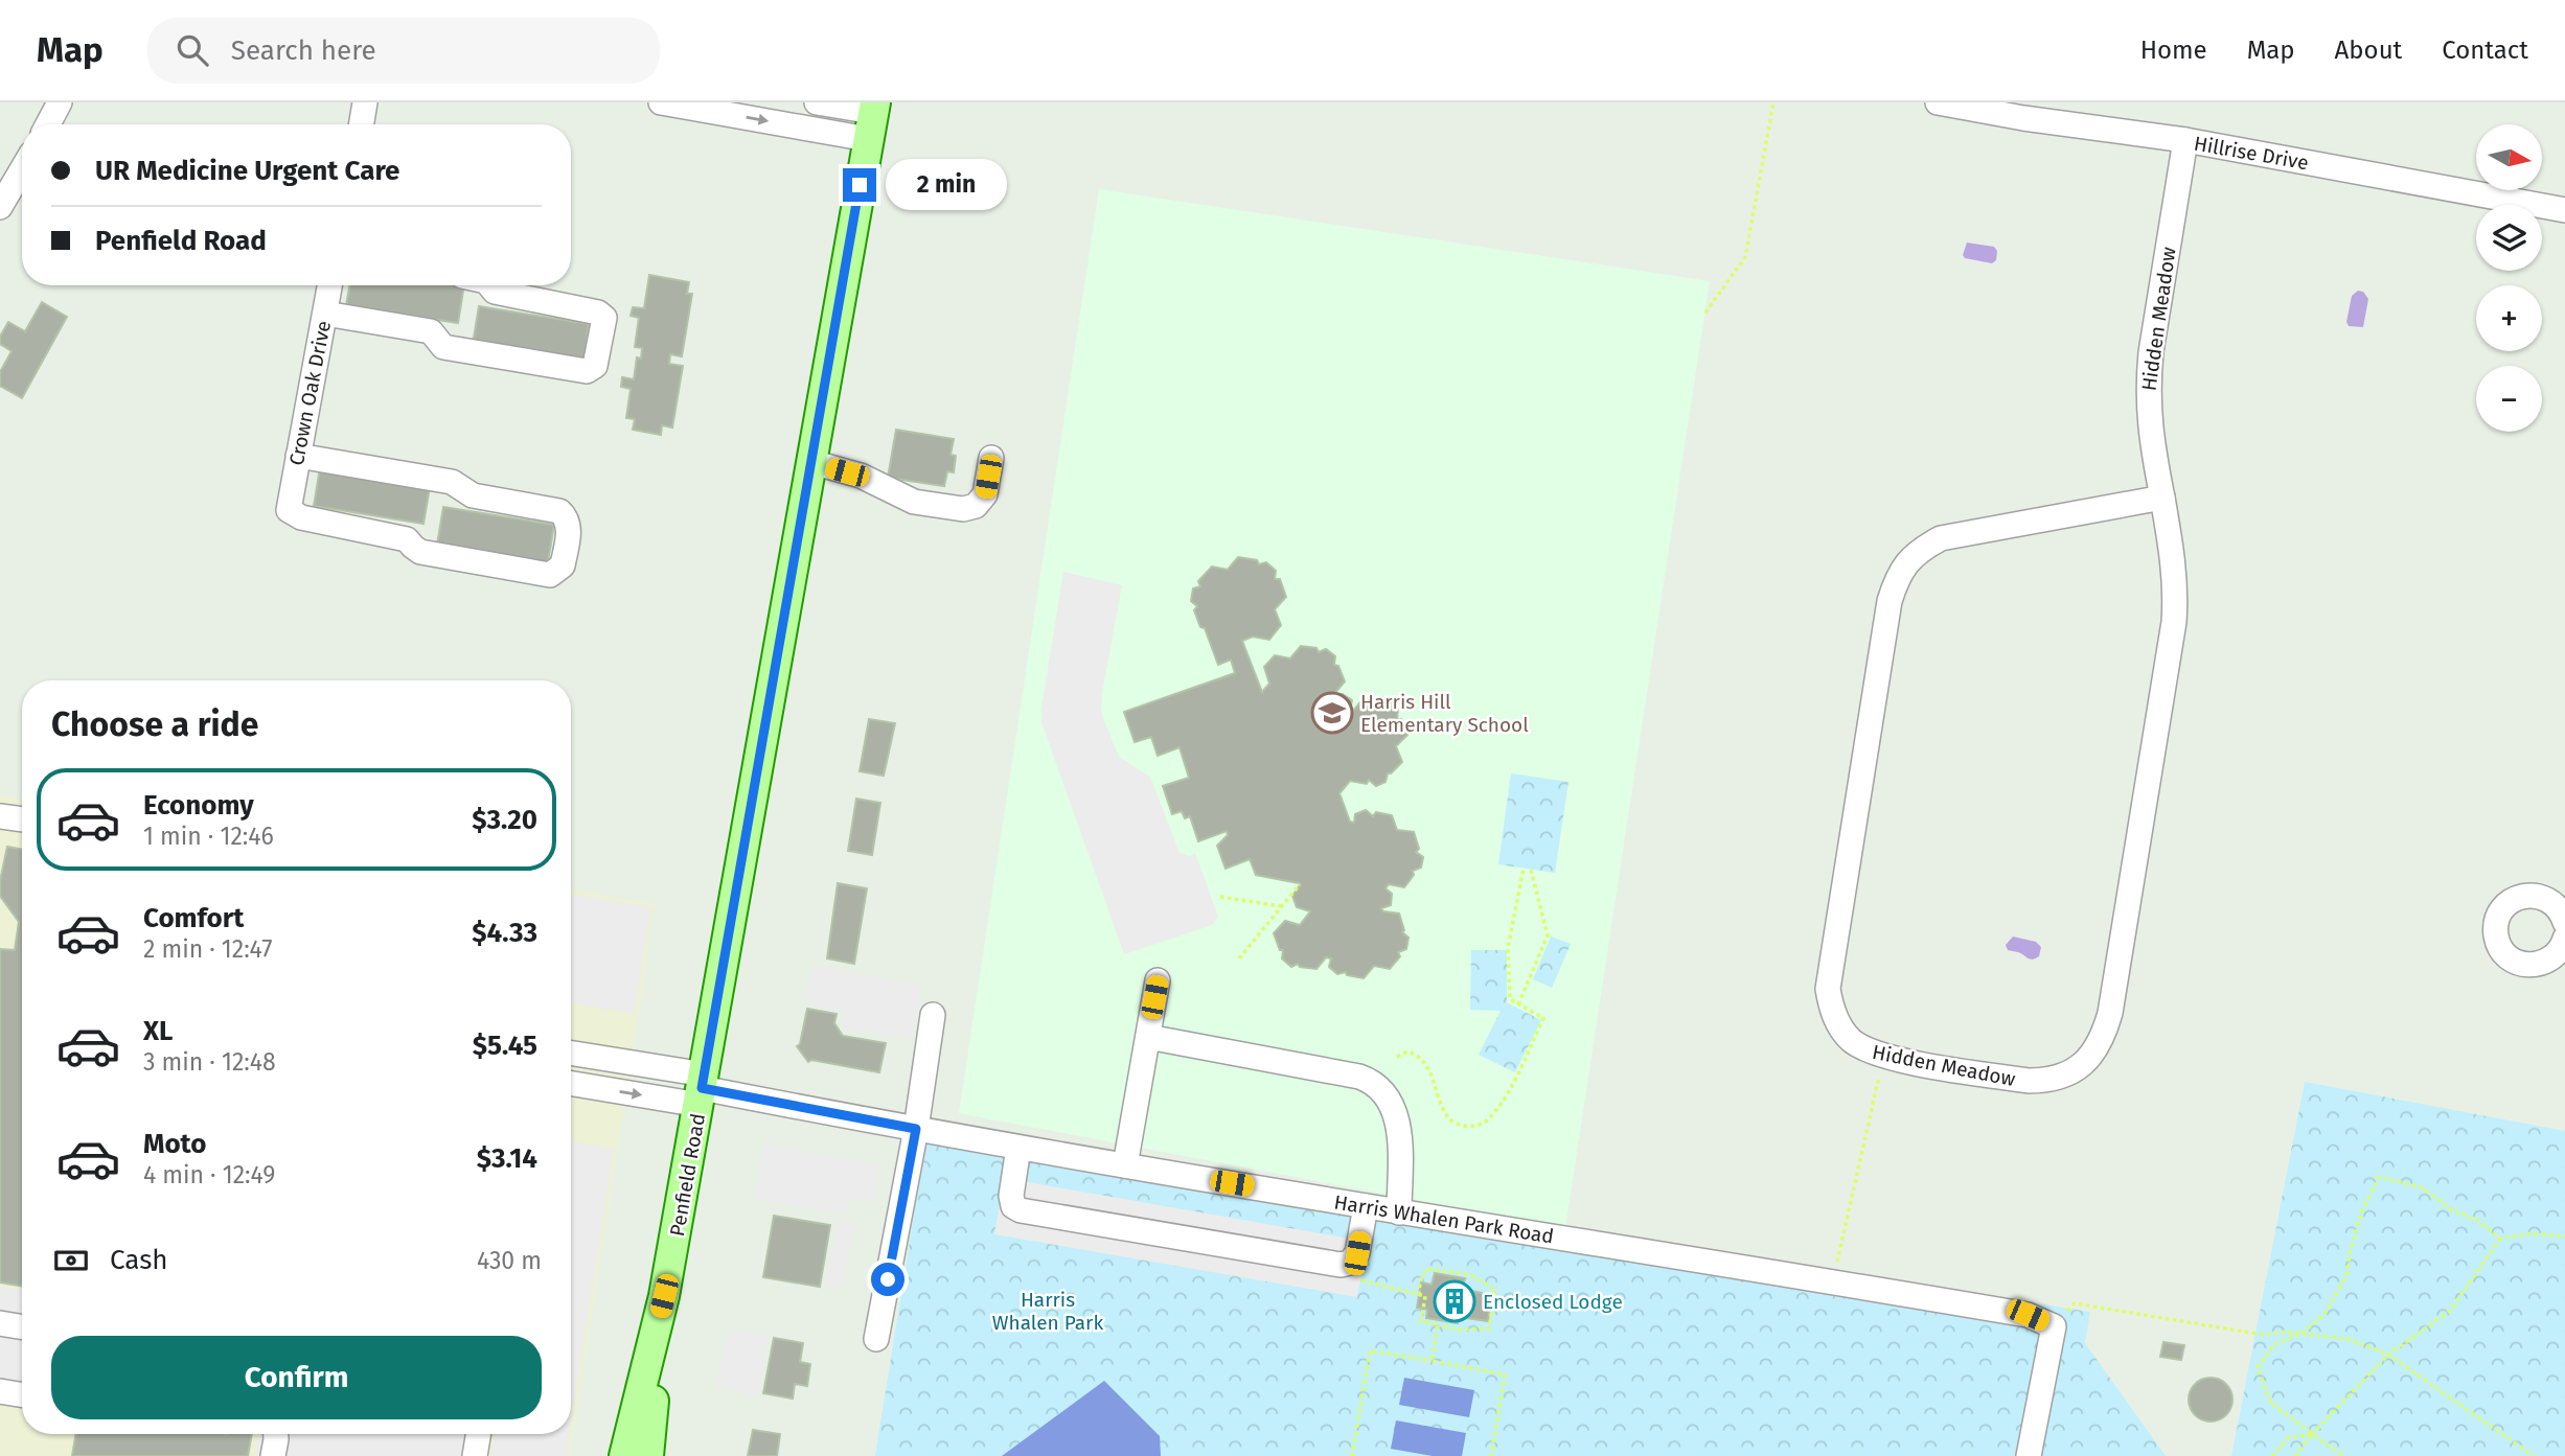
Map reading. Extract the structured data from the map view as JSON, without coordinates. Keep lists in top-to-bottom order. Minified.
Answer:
{"streets":{"main road":["Penfield Road"],"street":["Hillrise Drive","Hidden Meadow","Crown Oak Drive","Harris Whalen Park Road"]},"crossings":[["Hillrise Drive","Hidden Meadow"],["Penfield Road","Harris Whalen Park Road"]],"parks":["Harris Whalen Park"],"places":{"school or university":["Harris Hill Elementary School"],"building":["Enclosed Lodge"]},"north":"right","page":{"header":"Map","search":"Search here","nav":["Home","Map","About","Contact"],"map_buttons":["+","−"],"banner":["UR Medicine Urgent Care","Penfield Road"],"bubble":"2 min","heading":"Choose a ride","list":[{"name":"Economy","note":"1 min · 12:46","value":"$3.20"},{"name":"Comfort","note":"2 min · 12:47","value":"$4.33"},{"name":"XL","note":"3 min · 12:48","value":"$5.45"},{"name":"Moto","note":"4 min · 12:49","value":"$3.14"}],"pay":["Cash","430 m"],"buttons":"Confirm"}}
